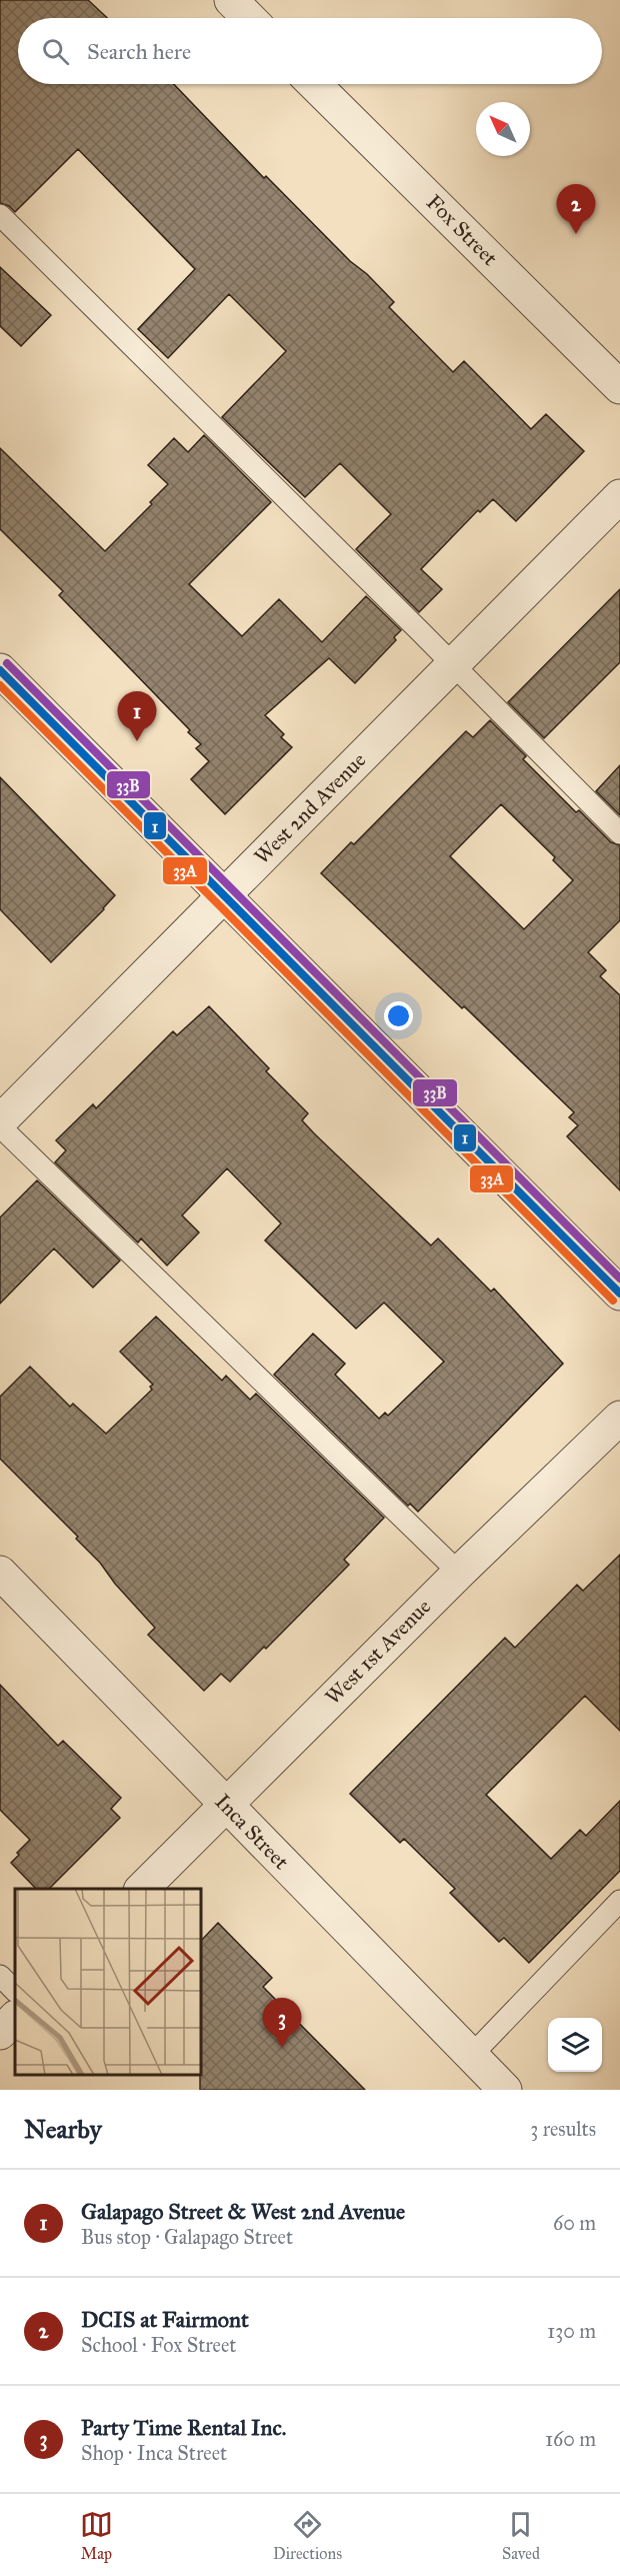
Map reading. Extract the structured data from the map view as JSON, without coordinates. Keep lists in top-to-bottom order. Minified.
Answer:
{"streets":{"street":["Fox Street","West 2nd Avenue","West 1st Avenue","Inca Street"]},"crossings":[["West 1st Avenue","Inca Street"]],"lines":["transit line 33B","transit line 1","transit line 33A"],"north":"top left","page":{"search":"Search here","pins":["2","1","3"],"heading":["Nearby","3 results"],"list":[{"mark":"1","name":"Galapago Street & West 2nd Avenue","note":"Bus stop · Galapago Street","value":"60 m"},{"mark":"2","name":"DCIS at Fairmont","note":"School · Fox Street","value":"130 m"},{"mark":"3","name":"Party Time Rental Inc.","note":"Shop · Inca Street","value":"160 m"}],"nav":["Map","Directions","Saved"]}}
